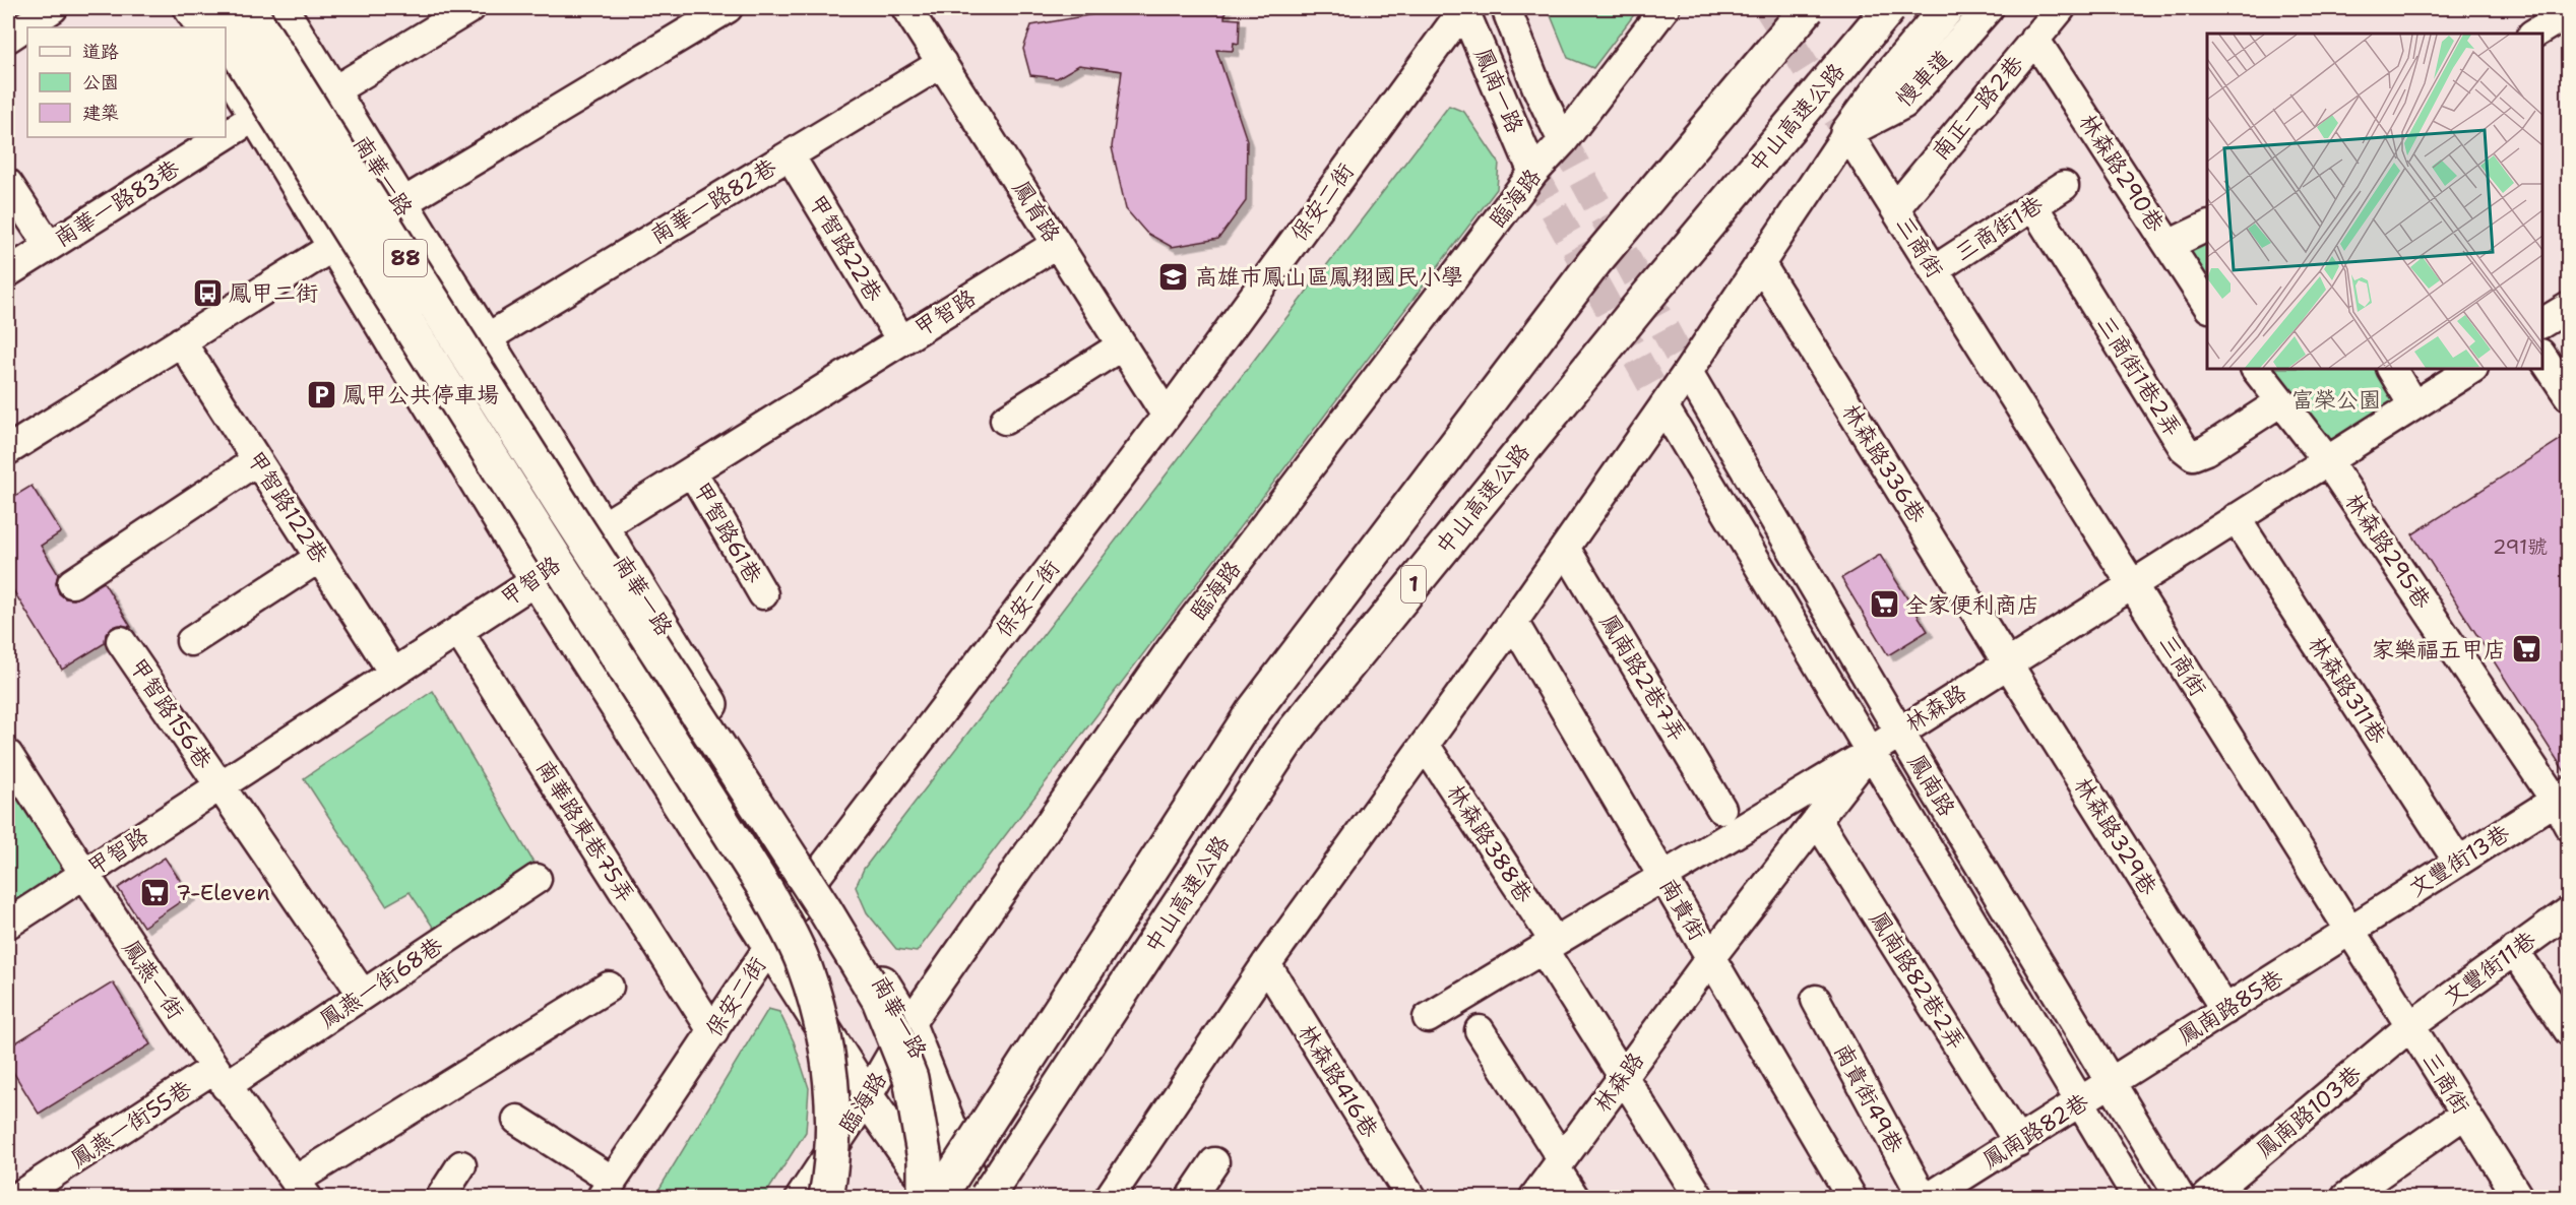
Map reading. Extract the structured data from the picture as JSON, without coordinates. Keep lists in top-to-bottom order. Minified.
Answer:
{"streets":{"main road":["中山高速公路","南華一路","88","1"],"street":["慢車道","鳳南一路","南正一路2巷","林森路290巷","臨海路","南華一路82巷","保安二街","南華一路83巷","鳳育路","三商街1巷","三商街","甲智路22巷","甲智路","三商街1巷2弄","林森路336巷","甲智路122巷","甲智路61巷","林森路295巷","鳳南路2巷7弄","林森路311巷","林森路","甲智路156巷","鳳南路","南華路東巷75弄","林森路329巷","林森路388巷","文豐街13巷","南貴街","文豐街11巷","鳳燕一街","鳳南路82巷2弄","鳳燕一街68巷","鳳南路85巷","林森路416巷","南貴街49巷","鳳南路103巷","鳳燕一街55巷","鳳南路82巷"]},"crossings":[["慢車道","三商街"],["鳳南一路","臨海路"],["鳳南一路","保安二街"],["南正一路2巷","林森路290巷"],["南正一路2巷","三商街"],["南華一路","臨海路"],["南華一路","南華一路82巷"],["南華一路","保安二街"],["南華一路","甲智路"],["南華一路82巷","鳳育路"],["南華一路82巷","甲智路22巷"],["保安二街","鳳育路"],["保安二街","南華路東巷75弄"],["鳳育路","甲智路"],["三商街1巷","三商街"],["三商街1巷","三商街1巷2弄"],["三商街","林森路"],["三商街","文豐街13巷"],["三商街","文豐街11巷"],["三商街","鳳南路85巷"],["三商街","鳳南路103巷"],["甲智路22巷","甲智路"],["甲智路","甲智路122巷"],["甲智路","甲智路61巷"],["甲智路","甲智路156巷"],["甲智路","南華路東巷75弄"],["甲智路","鳳燕一街"],["林森路336巷","林森路"],["林森路336巷","林森路329巷"],["林森路295巷","林森路"],["林森路295巷","文豐街13巷"],["林森路311巷","林森路"],["林森路311巷","文豐街13巷"],["林森路","鳳南路"],["林森路","林森路329巷"],["林森路","林森路388巷"],["林森路","南貴街"],["林森路","鳳南路82巷2弄"],["甲智路156巷","鳳燕一街68巷"],["鳳南路","鳳南路85巷"],["鳳南路","鳳南路82巷"],["林森路329巷","鳳南路85巷"],["文豐街13巷","鳳南路85巷"],["文豐街11巷","鳳南路103巷"],["鳳燕一街","鳳燕一街68巷"],["鳳燕一街","鳳燕一街55巷"],["鳳南路82巷2弄","鳳南路82巷"],["鳳燕一街68巷","鳳燕一街55巷"],["鳳南路85巷","鳳南路82巷"]],"parks":["富榮公園"],"places":{"school or university":["高雄市鳳山區鳳翔國民小學"],"bus stop":["鳳甲二街"],"parking":["鳳甲公共停車場"],"supermarket":["全家便利商店","家樂福五甲店","7-Eleven"]},"house_numbers":["291號"],"legend":["道路","公園","建築"]}
